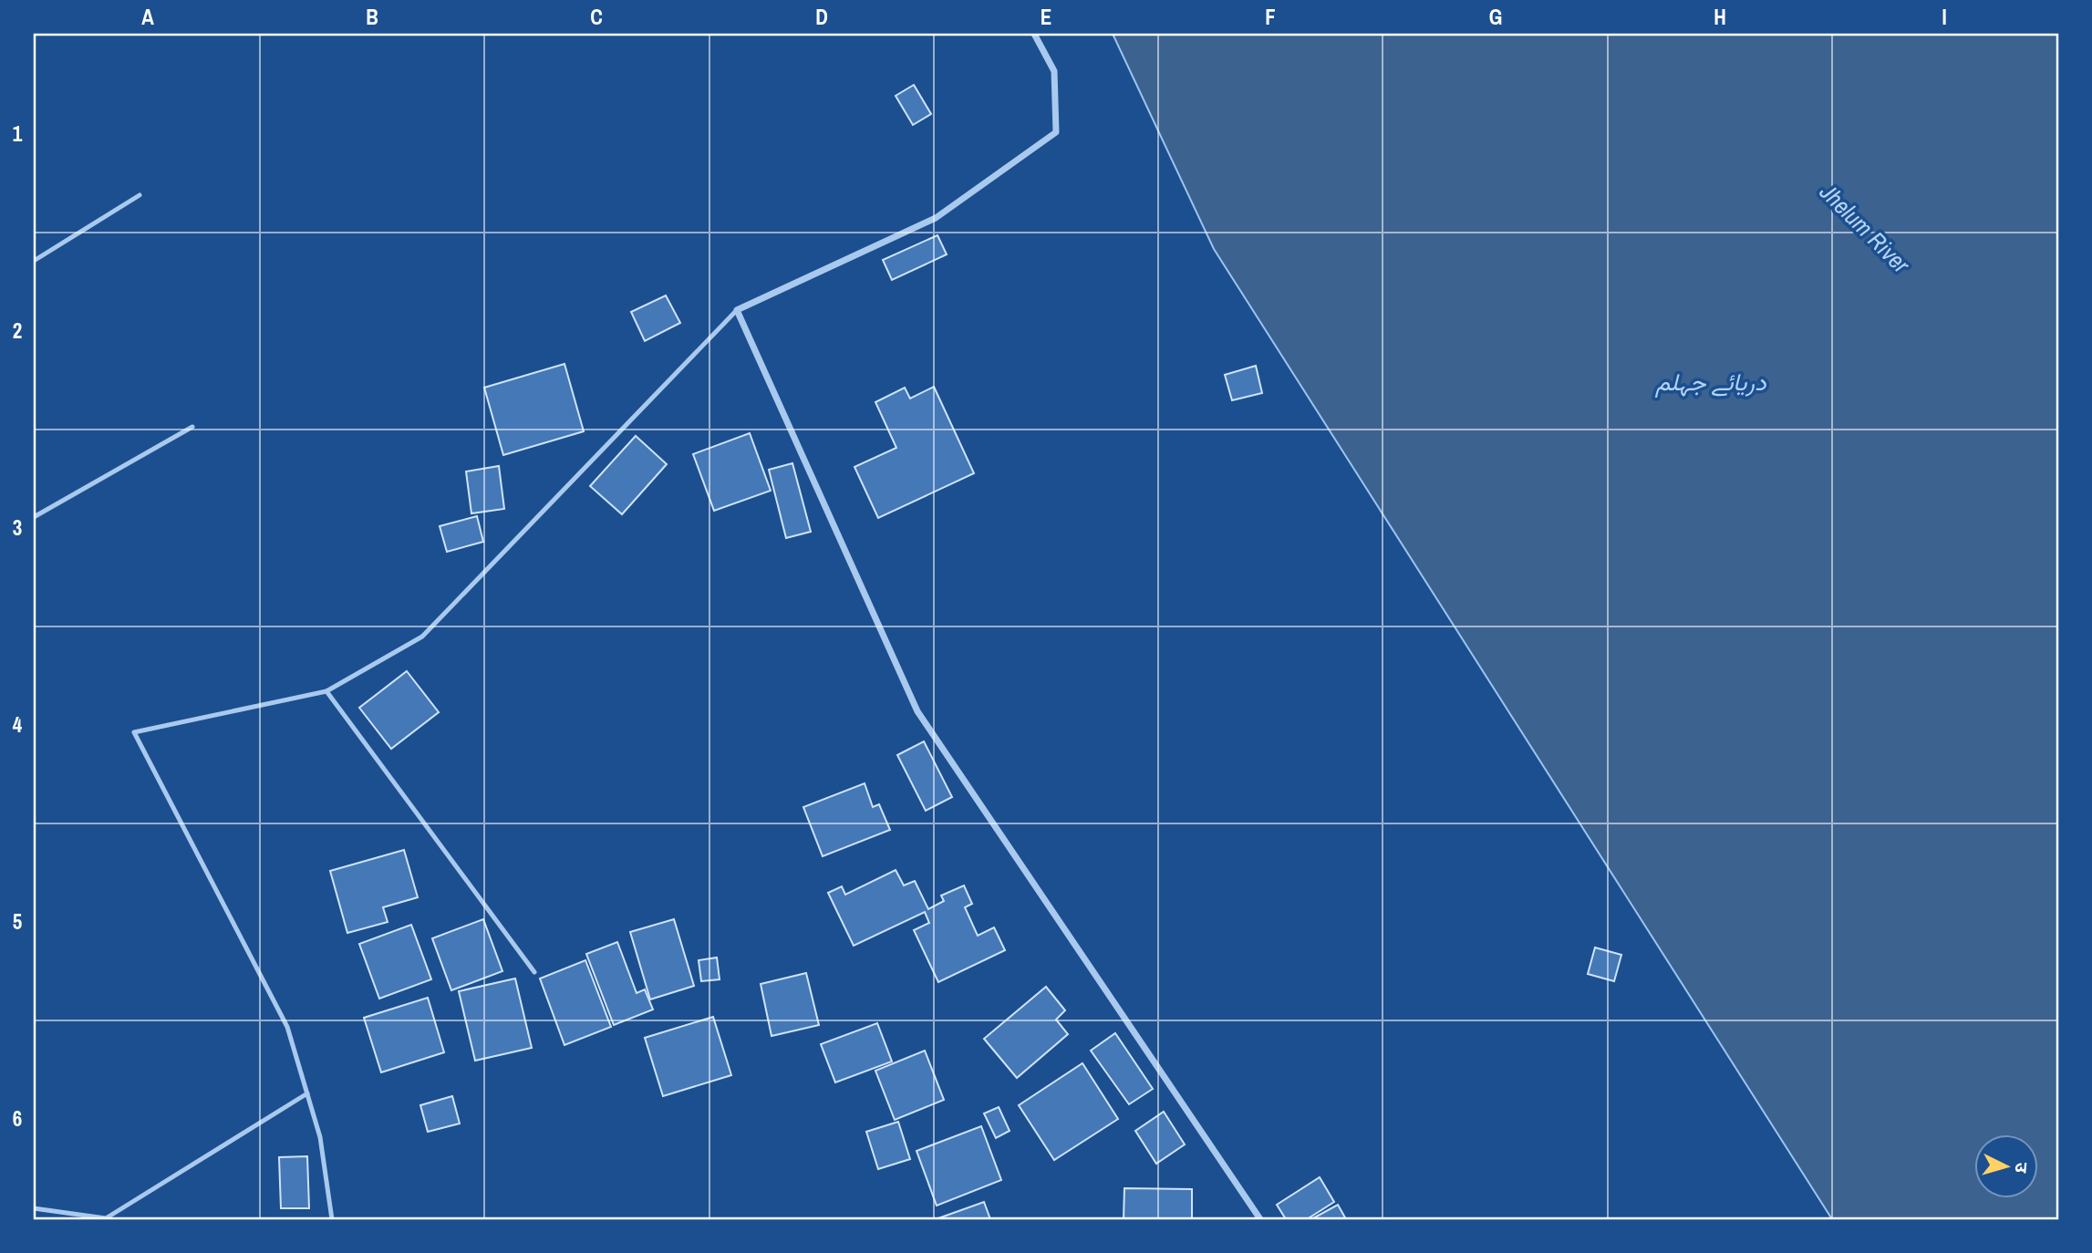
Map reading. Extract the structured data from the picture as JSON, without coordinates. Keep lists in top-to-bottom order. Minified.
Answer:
{"water":["Jhelum River","دریائے جہلم"],"north":"right","grid":{"columns":["A","B","C","D","E","F","G","H","I"],"rows":["1","2","3","4","5","6"]}}
